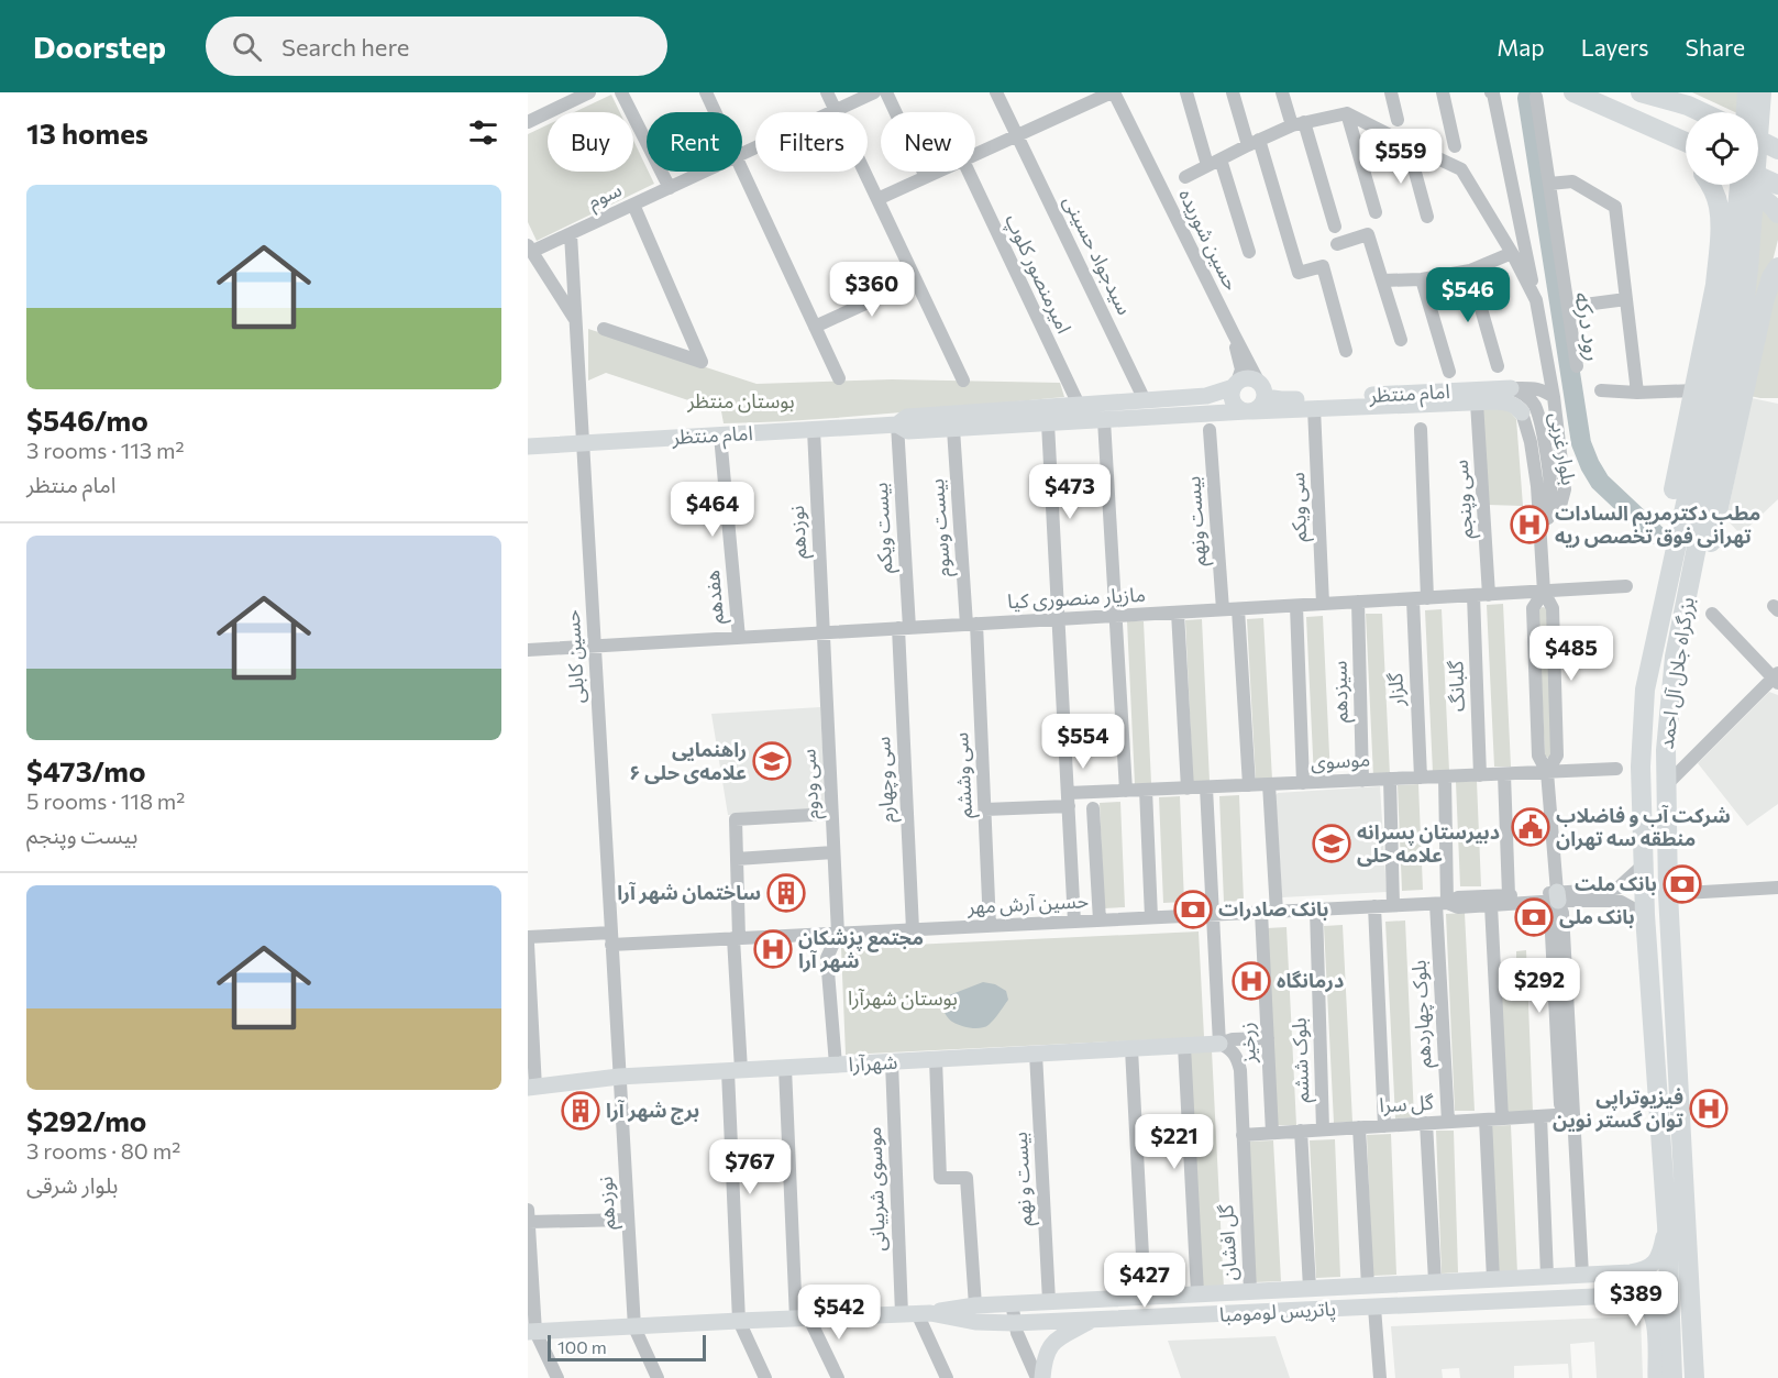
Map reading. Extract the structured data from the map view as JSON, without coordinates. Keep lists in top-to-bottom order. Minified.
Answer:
{"streets":{"highway":["بزرگراه جلال آل احمد"],"main road":["امام منتظر","شهرآرا","پاتریس لومومبا"],"street":["سوم","حسین شوریده","سیدجواد حسینی","امیرمنصور کلوپ","بلوار غربی","سی وپنجم","سی ویکم","بیست ونهم","بیست ویکم","بیست وسوم","نوزدهم","هفدهم","مازیار منصوری کیا","حسین کابلی","گلبانگ","گلزار","سیزدهم","موسوی","سی وششم","سی وچهارم","سی ودوم","حسین آرش مهر","بلوک چهاردهم","زرخیز","بلوک ششم","گل سرا","بیست و نهم","موسوی شربیانی","گل افشان"]},"crossings":[["سوم","حسین کابلی"],["حسین شوریده","امام منتظر"],["سیدجواد حسینی","امام منتظر"],["امیرمنصور کلوپ","امام منتظر"],["امام منتظر","بلوار غربی"],["امام منتظر","سی وپنجم"],["امام منتظر","سی ویکم"],["امام منتظر","بیست ویکم"],["امام منتظر","بیست وسوم"],["امام منتظر","نوزدهم"],["امام منتظر","هفدهم"],["امام منتظر","حسین کابلی"],["بلوار غربی","مازیار منصوری کیا"],["بلوار غربی","موسوی"],["بلوار غربی","حسین آرش مهر"],["بلوار غربی","گل سرا"],["بلوار غربی","پاتریس لومومبا"],["سی وپنجم","مازیار منصوری کیا"],["سی ویکم","مازیار منصوری کیا"],["بیست ونهم","مازیار منصوری کیا"],["بیست ویکم","مازیار منصوری کیا"],["بیست ویکم","سی وچهارم"],["بیست وسوم","مازیار منصوری کیا"],["بیست وسوم","سی وششم"],["نوزدهم","مازیار منصوری کیا"],["نوزدهم","حسین کابلی"],["نوزدهم","سی ودوم"],["نوزدهم","شهرآرا"],["نوزدهم","پاتریس لومومبا"],["هفدهم","مازیار منصوری کیا"],["مازیار منصوری کیا","حسین کابلی"],["مازیار منصوری کیا","گلبانگ"],["مازیار منصوری کیا","گلزار"],["مازیار منصوری کیا","سیزدهم"],["مازیار منصوری کیا","سی وششم"],["مازیار منصوری کیا","سی وچهارم"],["مازیار منصوری کیا","سی ودوم"],["حسین کابلی","حسین آرش مهر"],["حسین کابلی","شهرآرا"],["بزرگراه جلال آل احمد","حسین آرش مهر"],["بزرگراه جلال آل احمد","پاتریس لومومبا"],["گلبانگ","موسوی"],["گلزار","موسوی"],["سیزدهم","موسوی"],["موسوی","سی وششم"],["موسوی","بلوک چهاردهم"],["سی وششم","حسین آرش مهر"],["سی وچهارم","حسین آرش مهر"],["سی ودوم","حسین آرش مهر"],["حسین آرش مهر","بلوک چهاردهم"],["حسین آرش مهر","زرخیز"],["حسین آرش مهر","بلوک ششم"],["بلوک چهاردهم","گل سرا"],["زرخیز","گل سرا"],["بلوک ششم","گل سرا"],["شهرآرا","بیست و نهم"],["شهرآرا","موسوی شربیانی"],["شهرآرا","گل افشان"],["گل سرا","گل افشان"],["بیست و نهم","پاتریس لومومبا"],["موسوی شربیانی","پاتریس لومومبا"],["گل افشان","پاتریس لومومبا"]],"water":["رود درکه"],"parks":["بوستان منتظر","بوستان شهرآرا"],"places":{"hospital":["مطب دكترمريم السادات تهرانی فوق تخصص ریه","مجتمع پزشکان شهر آرا","درمانگاه","فیزیوتراپی توان گستر نوین"],"school or university":["راهنمایی علامه‌ی حلی ۶","دبیرستان پسرانه علامه حلی"],"public building":["شرکت آب و فاضلاب منطقه سه تهران"],"bank":["بانک ملت","بانک صادرات","بانک ملی"],"building":["ساختمان شهر آرا","برج شهر آرا"]},"scale_bar":"100 m","page":{"header":"Doorstep","search":"Search here","nav":["Map","Layers","Share"],"heading":"13 homes","chip":["Buy","Rent","Filters","New"],"price":["$559","$360","$546","$473","$464","$485","$554","$292","$221","$767","$427","$389","$542"],"list":[{"name":"$546/mo","note":"3 rooms · 113 m² · امام منتظر"},{"name":"$473/mo","note":"5 rooms · 118 m² · بیست وپنجم"},{"name":"$292/mo","note":"3 rooms · 80 m² · بلوار شرقی"}],"scale":"100 m"}}
